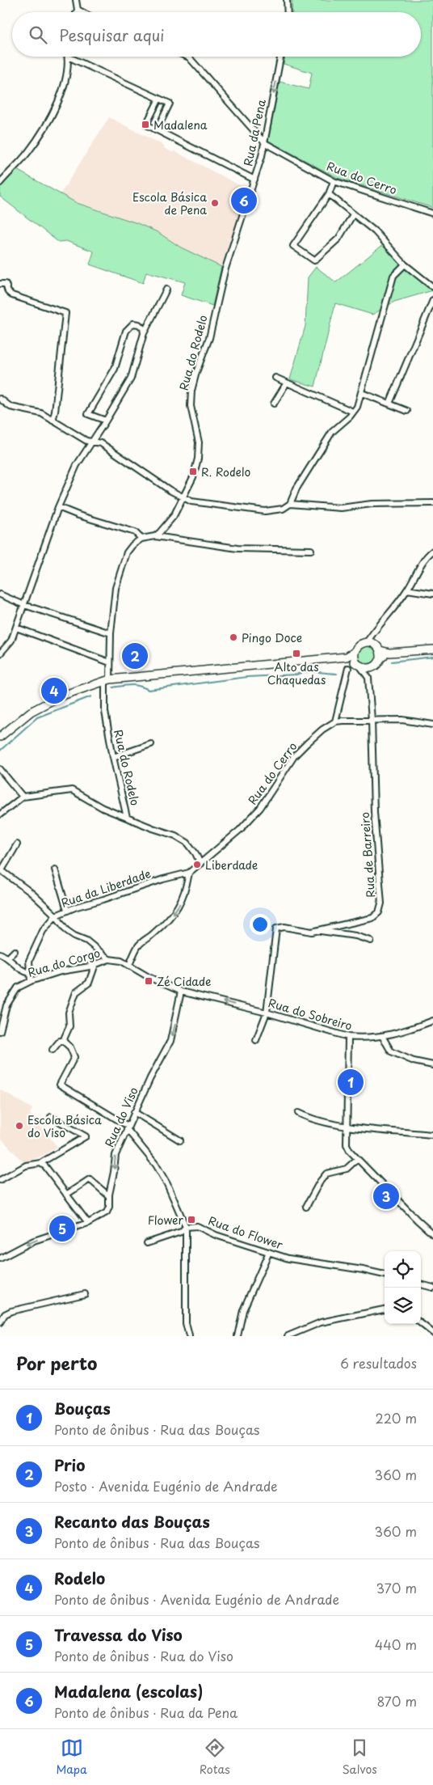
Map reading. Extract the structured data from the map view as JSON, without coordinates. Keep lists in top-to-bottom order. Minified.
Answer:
{"streets":{"street":["Rua da Pena","Rua do Cerro","Rua do Rodelo","Rua de Barreiro","Rua da Liberdade","Rua do Corgo","Rua do Sobreiro","Rua do Viso","Rua do Flower"]},"crossings":[["Rua da Pena","Rua do Cerro"],["Rua da Pena","Rua do Rodelo"],["Rua do Cerro","Rua do Rodelo"],["Rua do Cerro","Rua da Liberdade"],["Rua de Barreiro","Rua do Sobreiro"],["Rua do Corgo","Rua do Sobreiro"],["Rua do Corgo","Rua do Viso"],["Rua do Sobreiro","Rua do Viso"]],"one_way":["Rua do Viso"],"places":{"transit":["Madalena","R. Rodelo","Alto das Chaquedas","Zé Cidade","Flower"],"other":["Escola Básica de Pena","Pingo Doce","Liberdade","Escola Básica do Viso"]},"page":{"search":"Pesquisar aqui","pins":["6","2","4","1","3","5"],"heading":["Por perto","6 resultados"],"list":[{"mark":"1","name":"Bouças","note":"Ponto de ônibus · Rua das Bouças","value":"220 m"},{"mark":"2","name":"Prio","note":"Posto · Avenida Eugénio de Andrade","value":"360 m"},{"mark":"3","name":"Recanto das Bouças","note":"Ponto de ônibus · Rua das Bouças","value":"360 m"},{"mark":"4","name":"Rodelo","note":"Ponto de ônibus · Avenida Eugénio de Andrade","value":"370 m"},{"mark":"5","name":"Travessa do Viso","note":"Ponto de ônibus · Rua do Viso","value":"440 m"},{"mark":"6","name":"Madalena (escolas)","note":"Ponto de ônibus · Rua da Pena","value":"870 m"}],"nav":["Mapa","Rotas","Salvos"]}}
